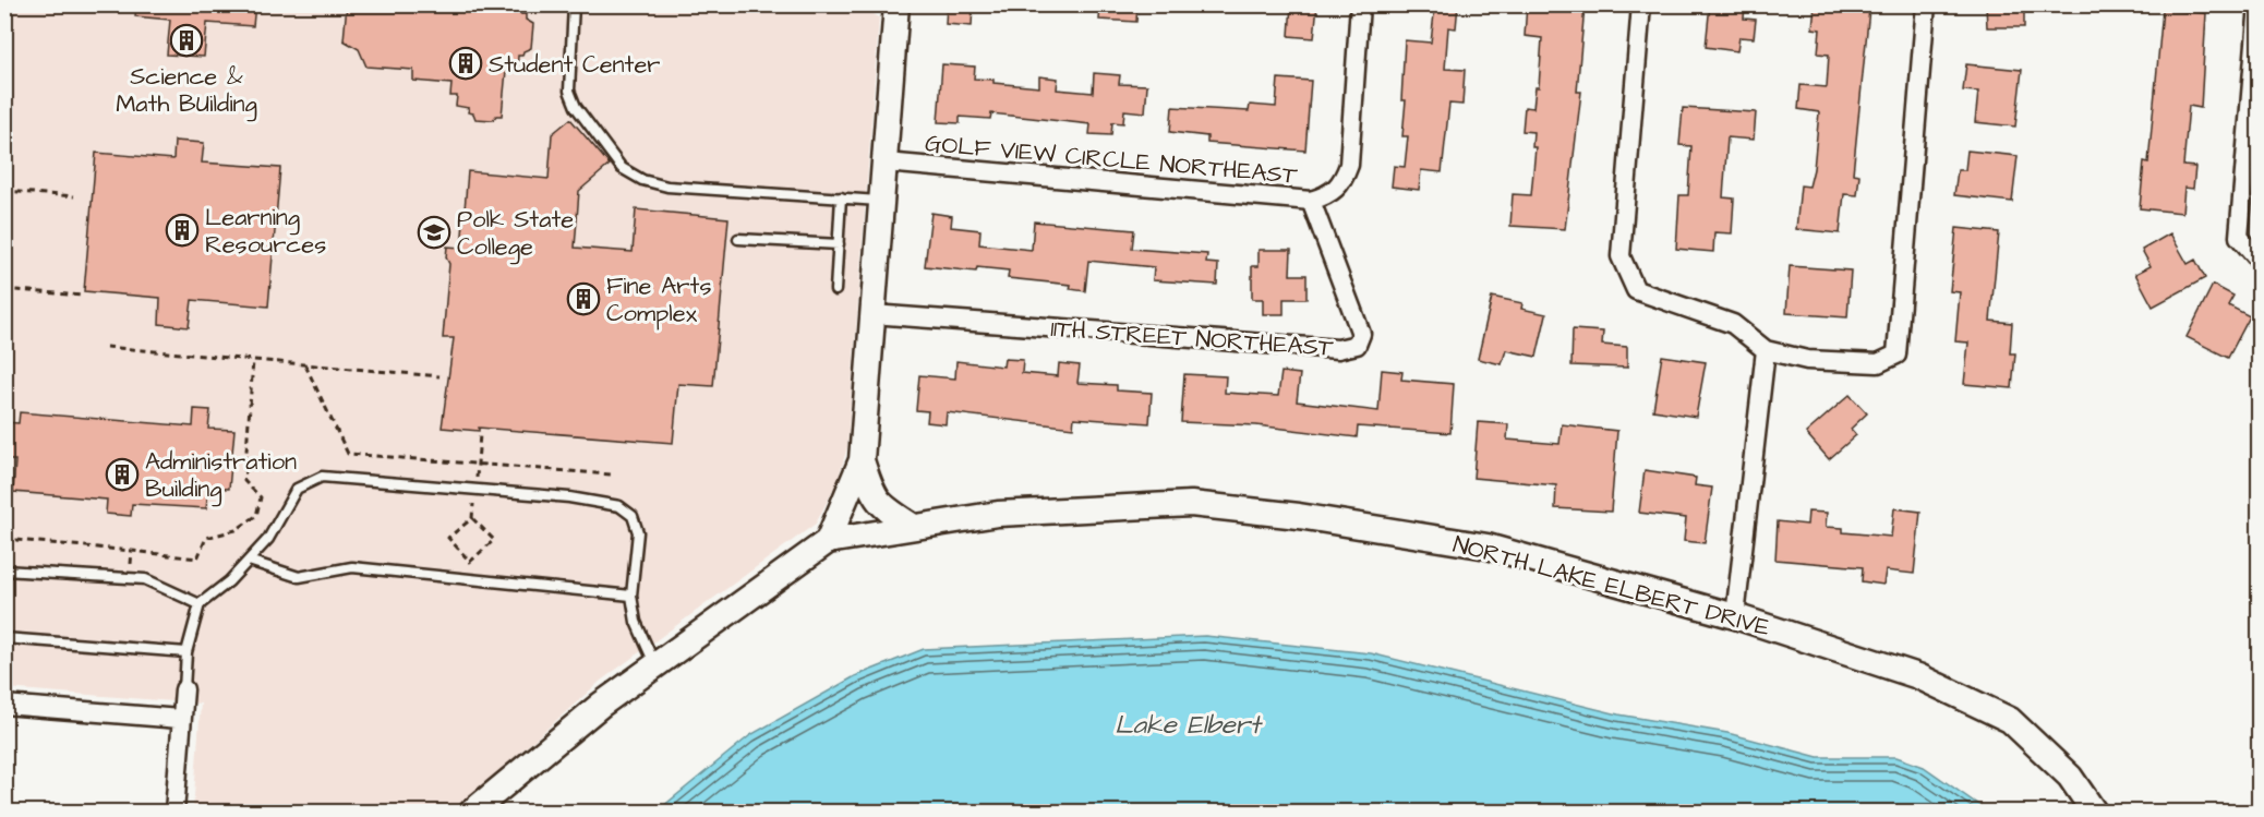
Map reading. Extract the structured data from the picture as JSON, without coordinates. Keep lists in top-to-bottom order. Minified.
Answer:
{"streets":{"street":["GOLF VIEW CIRCLE NORTHEAST","11TH STREET NORTHEAST","NORTH LAKE ELBERT DRIVE"]},"crossings":[["GOLF VIEW CIRCLE NORTHEAST","11TH STREET NORTHEAST"]],"water":["Lake Elbert"],"places":{"building":["Science & Math BUilding","Student Center","Learning Resources","Fine Arts Complex","Administration Building"],"school or university":["Polk State College"]}}
